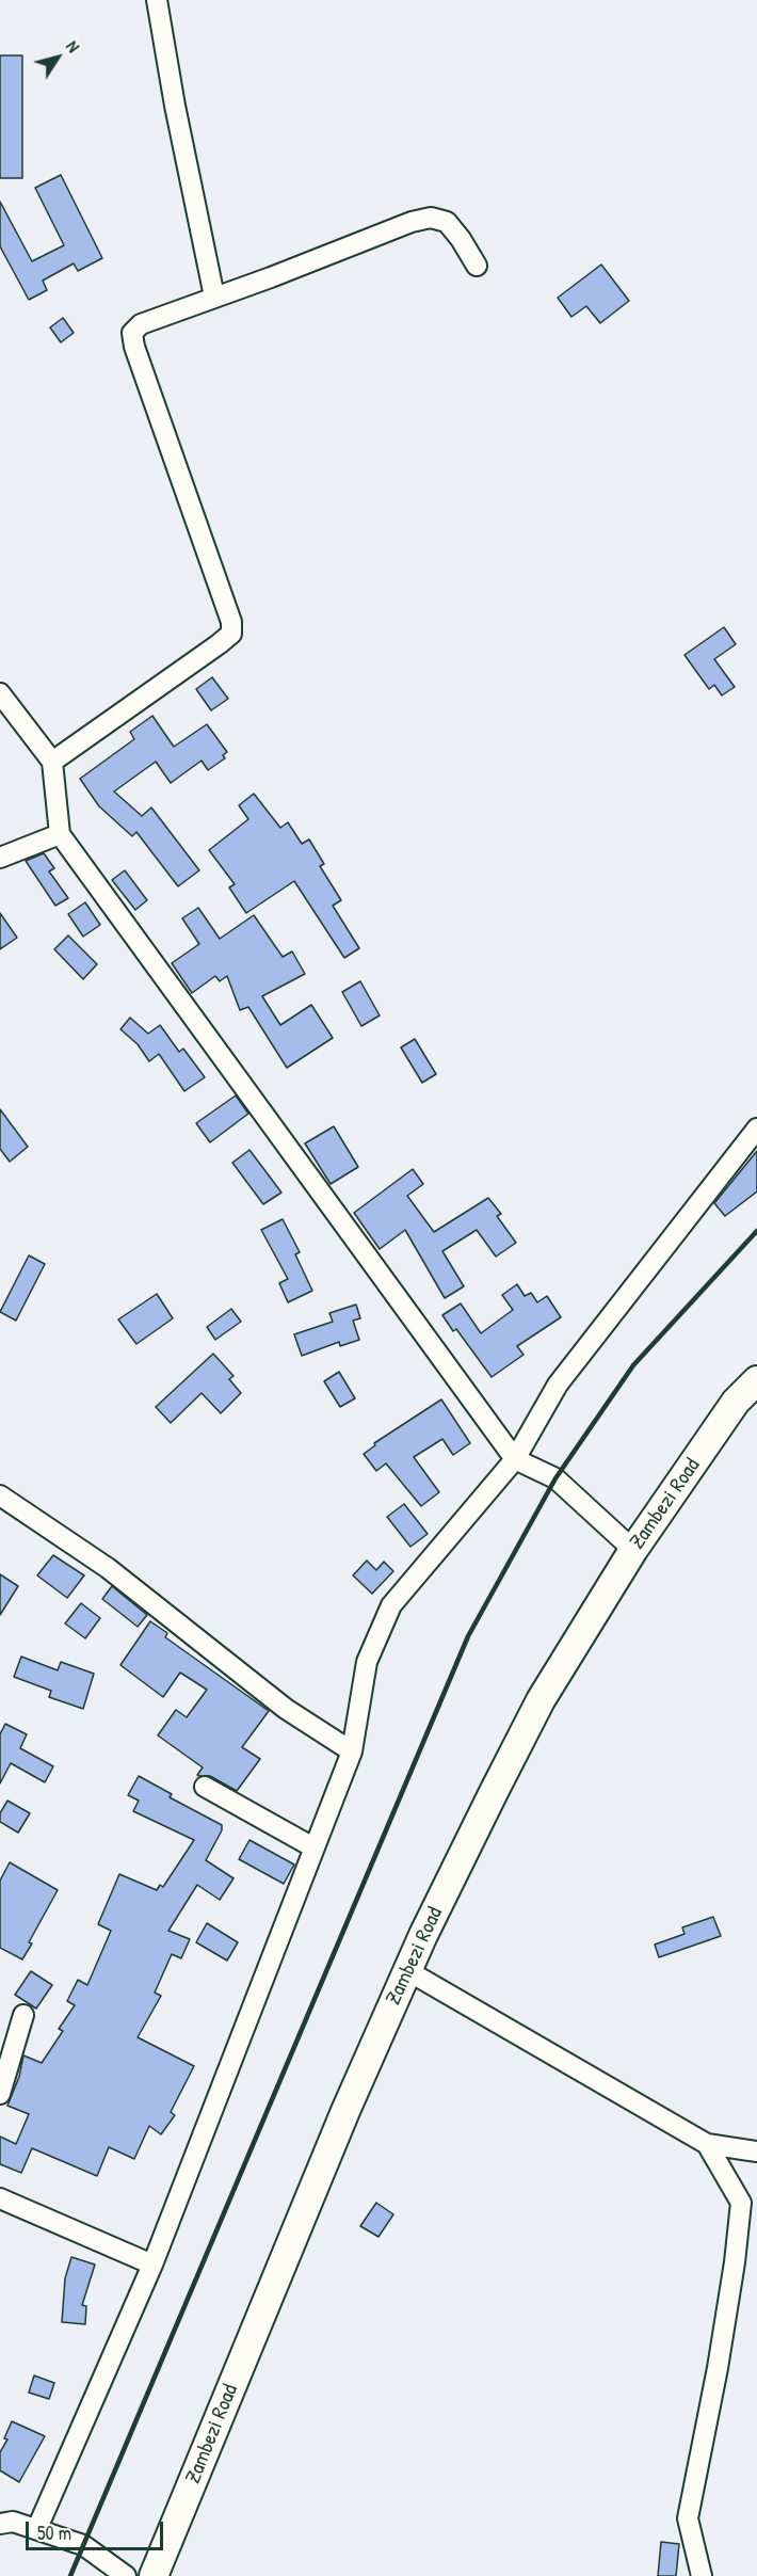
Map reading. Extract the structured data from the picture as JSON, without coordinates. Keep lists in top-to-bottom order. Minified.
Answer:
{"streets":{"main road":["Zambezi Road"]},"scale_bar":"50 m","north":"top right"}
